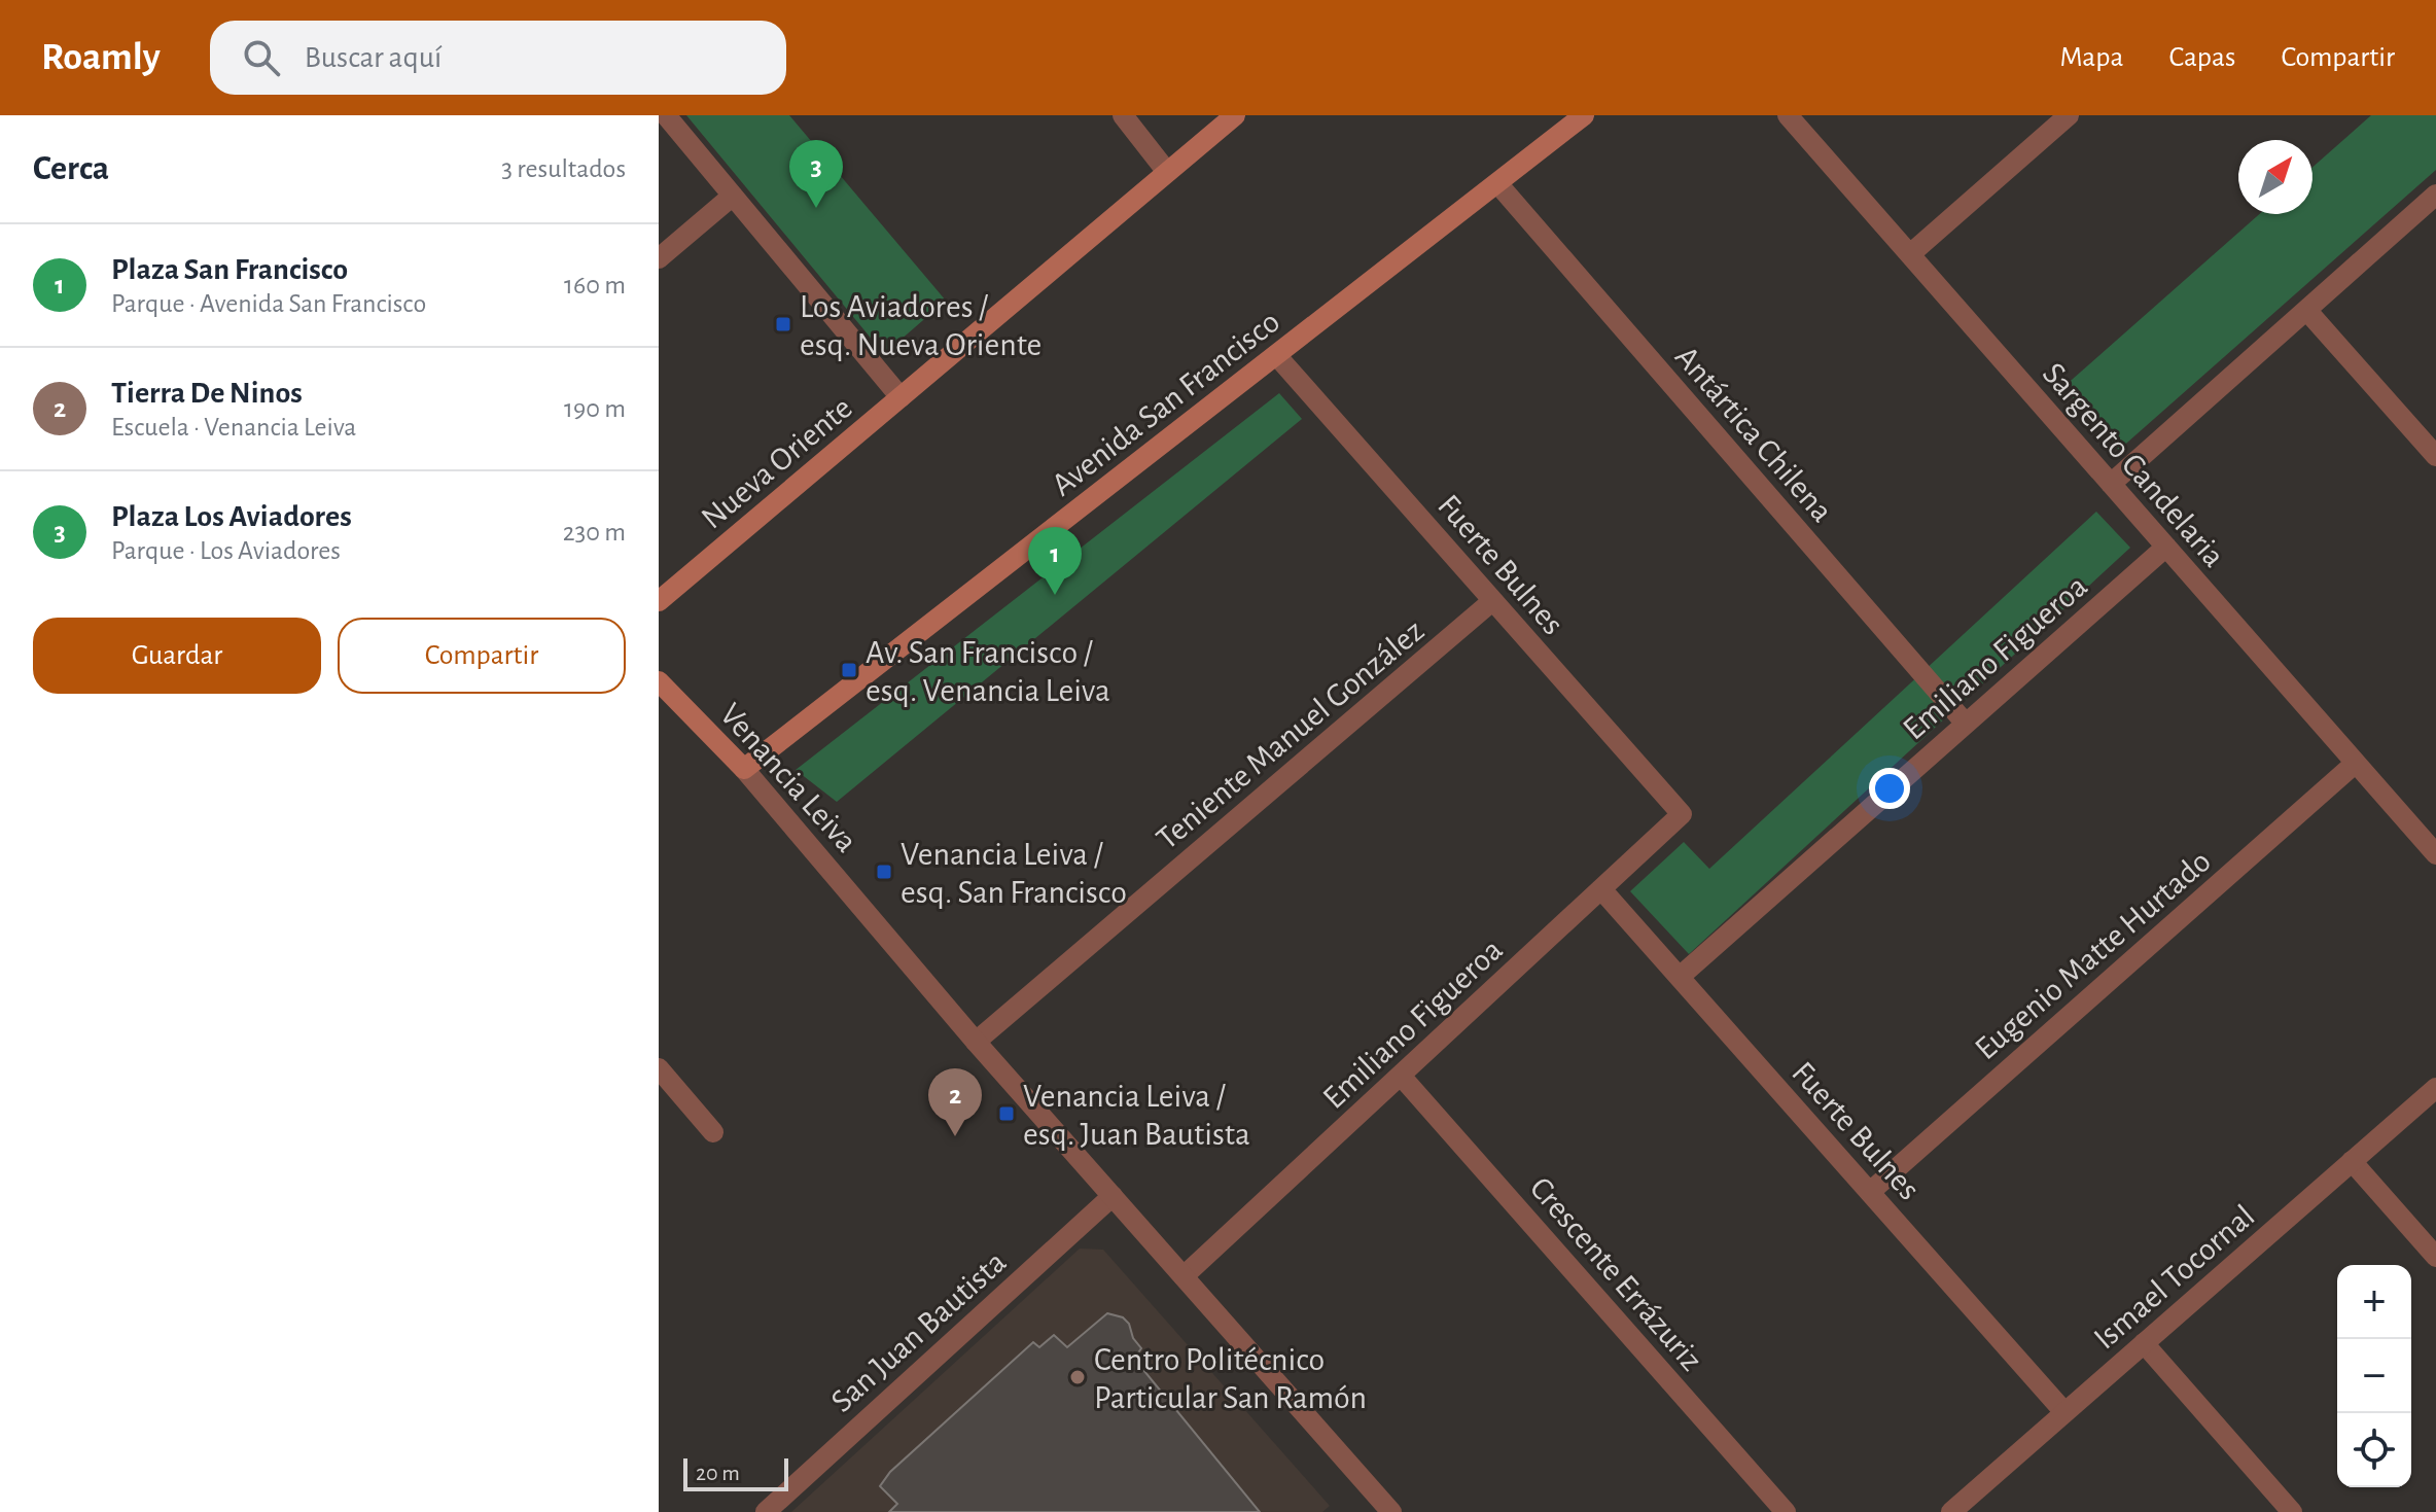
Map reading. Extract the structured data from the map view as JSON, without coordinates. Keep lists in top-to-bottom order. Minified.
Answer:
{"streets":{"main road":["Avenida San Francisco","Nueva Oriente","Venancia Leiva"],"street":["Antártica Chilena","Sargento Candelaria","Fuerte Bulnes","Emiliano Figueroa","Teniente Manuel González","Eugenio Matte Hurtado","Crescente Errázuriz","Ismael Tocornal","San Juan Bautista"]},"crossings":[["Avenida San Francisco","Antártica Chilena"],["Avenida San Francisco","Fuerte Bulnes"],["Avenida San Francisco","Venancia Leiva"],["Antártica Chilena","Emiliano Figueroa"],["Sargento Candelaria","Emiliano Figueroa"],["Sargento Candelaria","Eugenio Matte Hurtado"],["Fuerte Bulnes","Emiliano Figueroa"],["Fuerte Bulnes","Teniente Manuel González"],["Fuerte Bulnes","Eugenio Matte Hurtado"],["Fuerte Bulnes","Ismael Tocornal"],["Emiliano Figueroa","Venancia Leiva"],["Emiliano Figueroa","Crescente Errázuriz"],["Teniente Manuel González","Venancia Leiva"],["Venancia Leiva","San Juan Bautista"]],"places":{"transit":["Los Aviadores / esq. Nueva Oriente","Av. San Francisco / esq. Venancia Leiva","Venancia Leiva / esq. San Francisco","Venancia Leiva / esq. Juan Bautista"],"other":["Centro Politécnico Particular San Ramón"]},"scale_bar":"20 m","north":"top right","page":{"header":"Roamly","search":"Buscar aquí","nav":["Mapa","Capas","Compartir"],"heading":["Cerca","3 resultados"],"pins":["3","1","2"],"list":[{"mark":"1","name":"Plaza San Francisco","note":"Parque · Avenida San Francisco","value":"160 m"},{"mark":"2","name":"Tierra De Ninos","note":"Escuela · Venancia Leiva","value":"190 m"},{"mark":"3","name":"Plaza Los Aviadores","note":"Parque · Los Aviadores","value":"230 m"}],"buttons":["Guardar","Compartir"],"map_buttons":["+","−"],"scale":"20 m"}}
